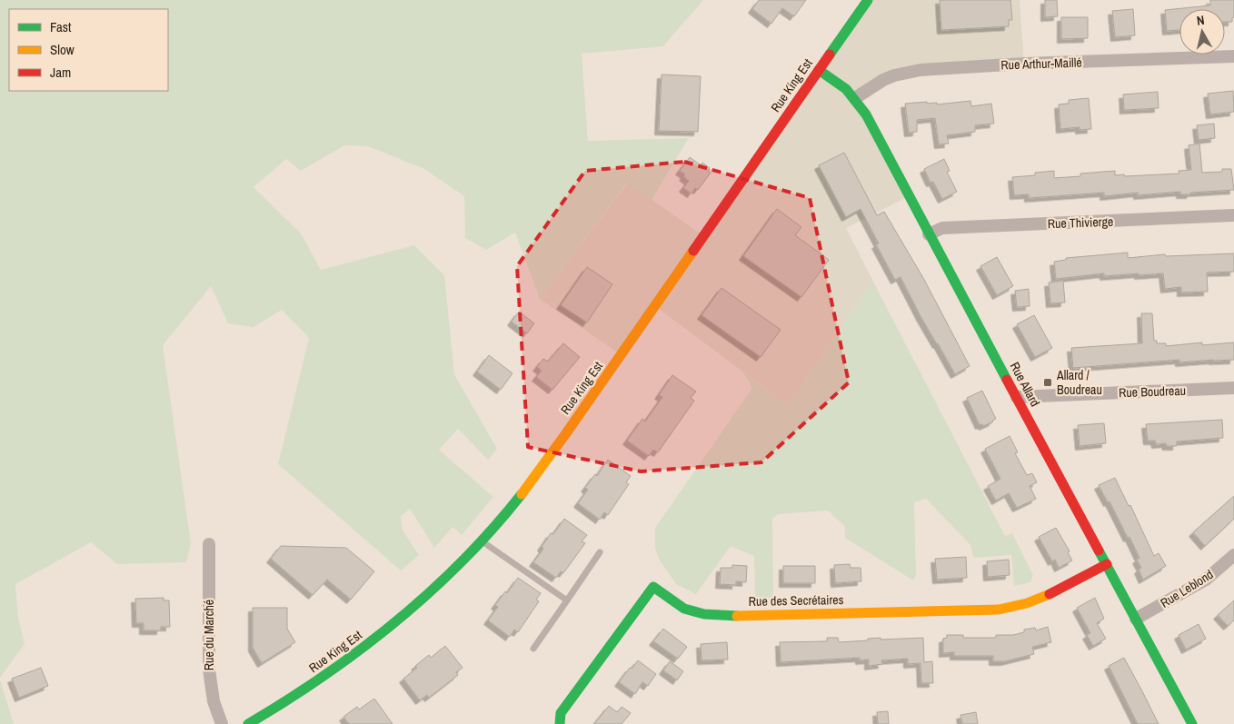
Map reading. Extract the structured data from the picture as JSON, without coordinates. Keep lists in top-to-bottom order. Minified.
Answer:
{"streets":{"street":["Rue Arthur-Maillé","Rue King Est","Rue Thivierge","Rue Allard","Rue Boudreau","Rue Leblond","Rue des Secrétaires","Rue du Marché"]},"crossings":[["Rue Arthur-Maillé","Rue Allard"],["Rue King Est","Rue Allard"],["Rue Thivierge","Rue Allard"],["Rue Allard","Rue Boudreau"],["Rue Allard","Rue Leblond"],["Rue Allard","Rue des Secrétaires"]],"places":{"transit":["Allard / Boudreau"]},"legend":["Fast","Slow","Jam"],"north":"top"}
